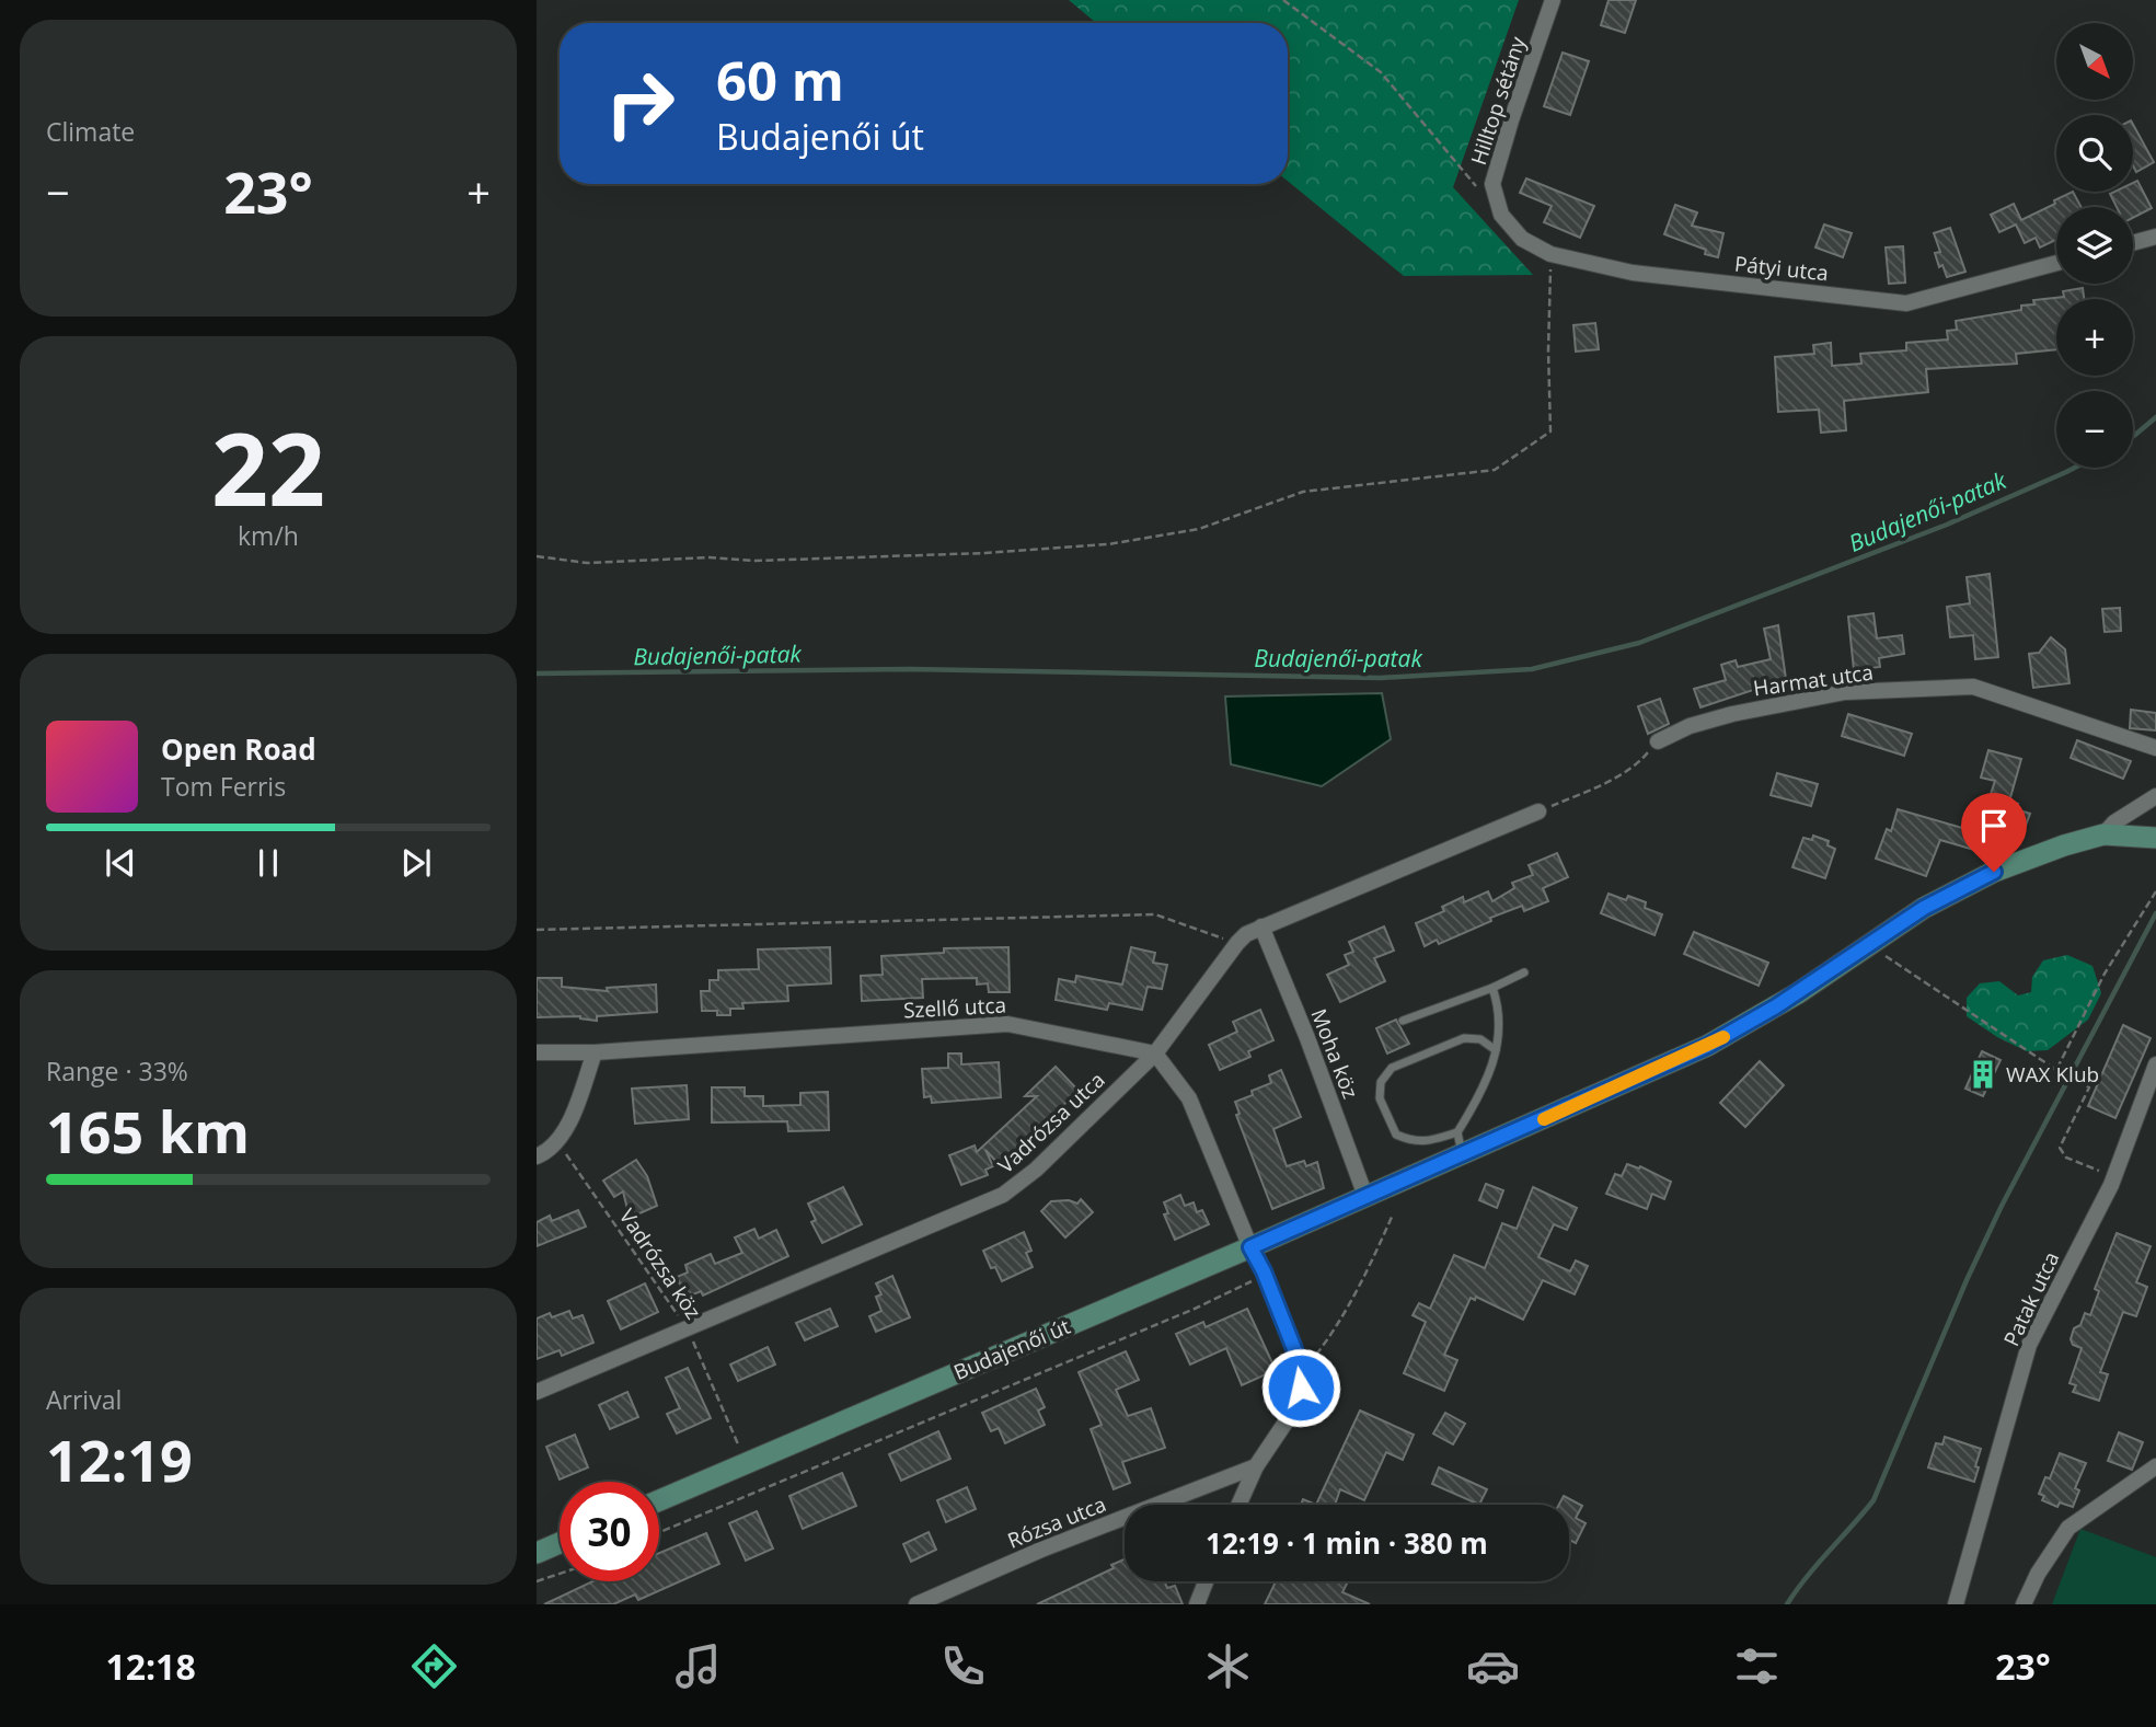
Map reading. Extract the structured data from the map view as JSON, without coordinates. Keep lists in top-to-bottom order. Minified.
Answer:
{"streets":{"main road":["Budajenői út"],"street":["Hilltop sétány","Pátyi utca","Harmat utca","Szellő utca","Moha köz","Vadrózsa utca","Patak utca","Rózsa utca"],"path":["Vadrózsa köz"]},"crossings":[["Hilltop sétány","Pátyi utca"],["Szellő utca","Vadrózsa utca"],["Moha köz","Vadrózsa utca"],["Moha köz","Budajenői út"],["Vadrózsa utca","Vadrózsa köz"]],"water":["Budajenői-patak"],"places":{"building":["WAX Klub"]},"north":"bottom right","page":{"tile":["Climate",["22","km/h"],["Range · 33%","165 km"],["Arrival","12:19"]],"map_buttons":["+","−"],"turn":["60 m","Budajenői út"],"heat":["−","23°","+"],"song":["Open Road","Tom Ferris"],"limit":"30","trip":"12:19 · 1 min · 380 m","tabs":["12:18","23°"]}}
